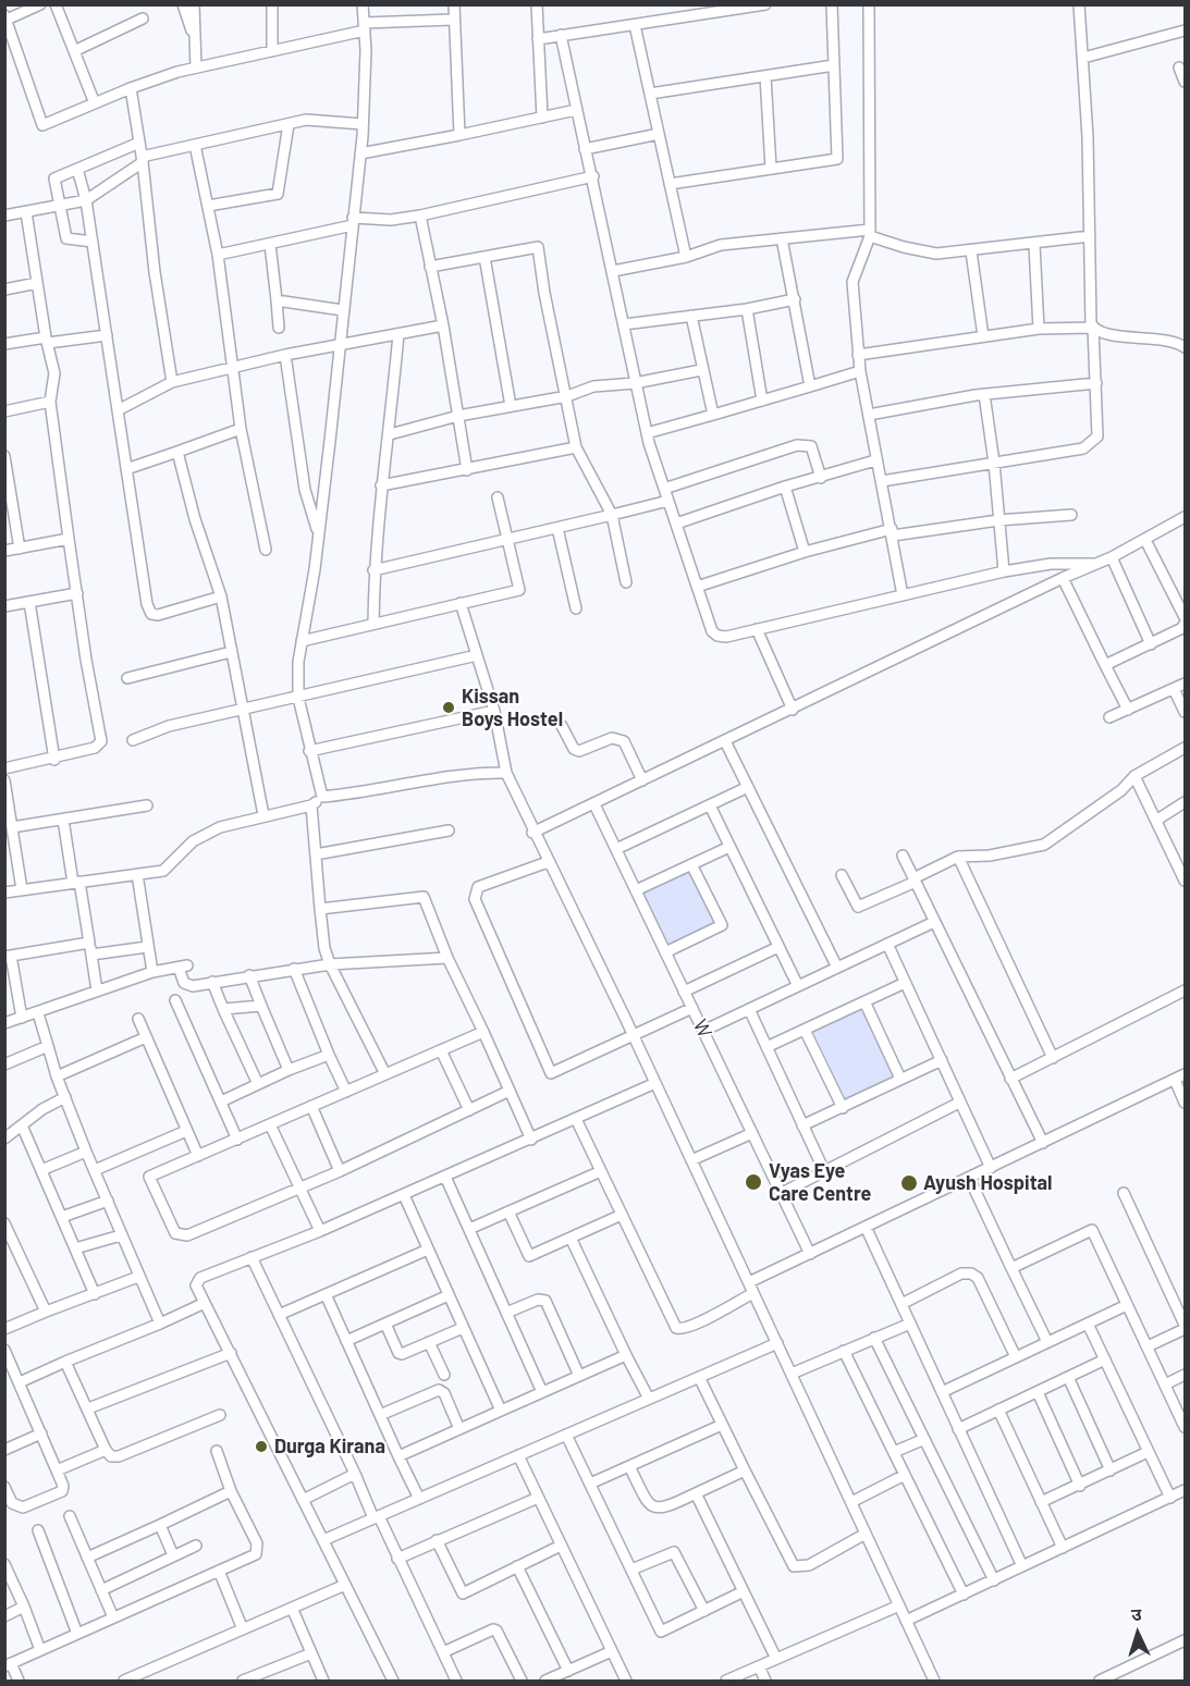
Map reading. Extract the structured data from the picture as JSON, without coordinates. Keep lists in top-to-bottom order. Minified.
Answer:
{"streets":{"street":["W"]},"places":["Kissan Boys Hostel","Vyas Eye Care Centre","Ayush Hospital","Durga Kirana"],"north":"top"}
